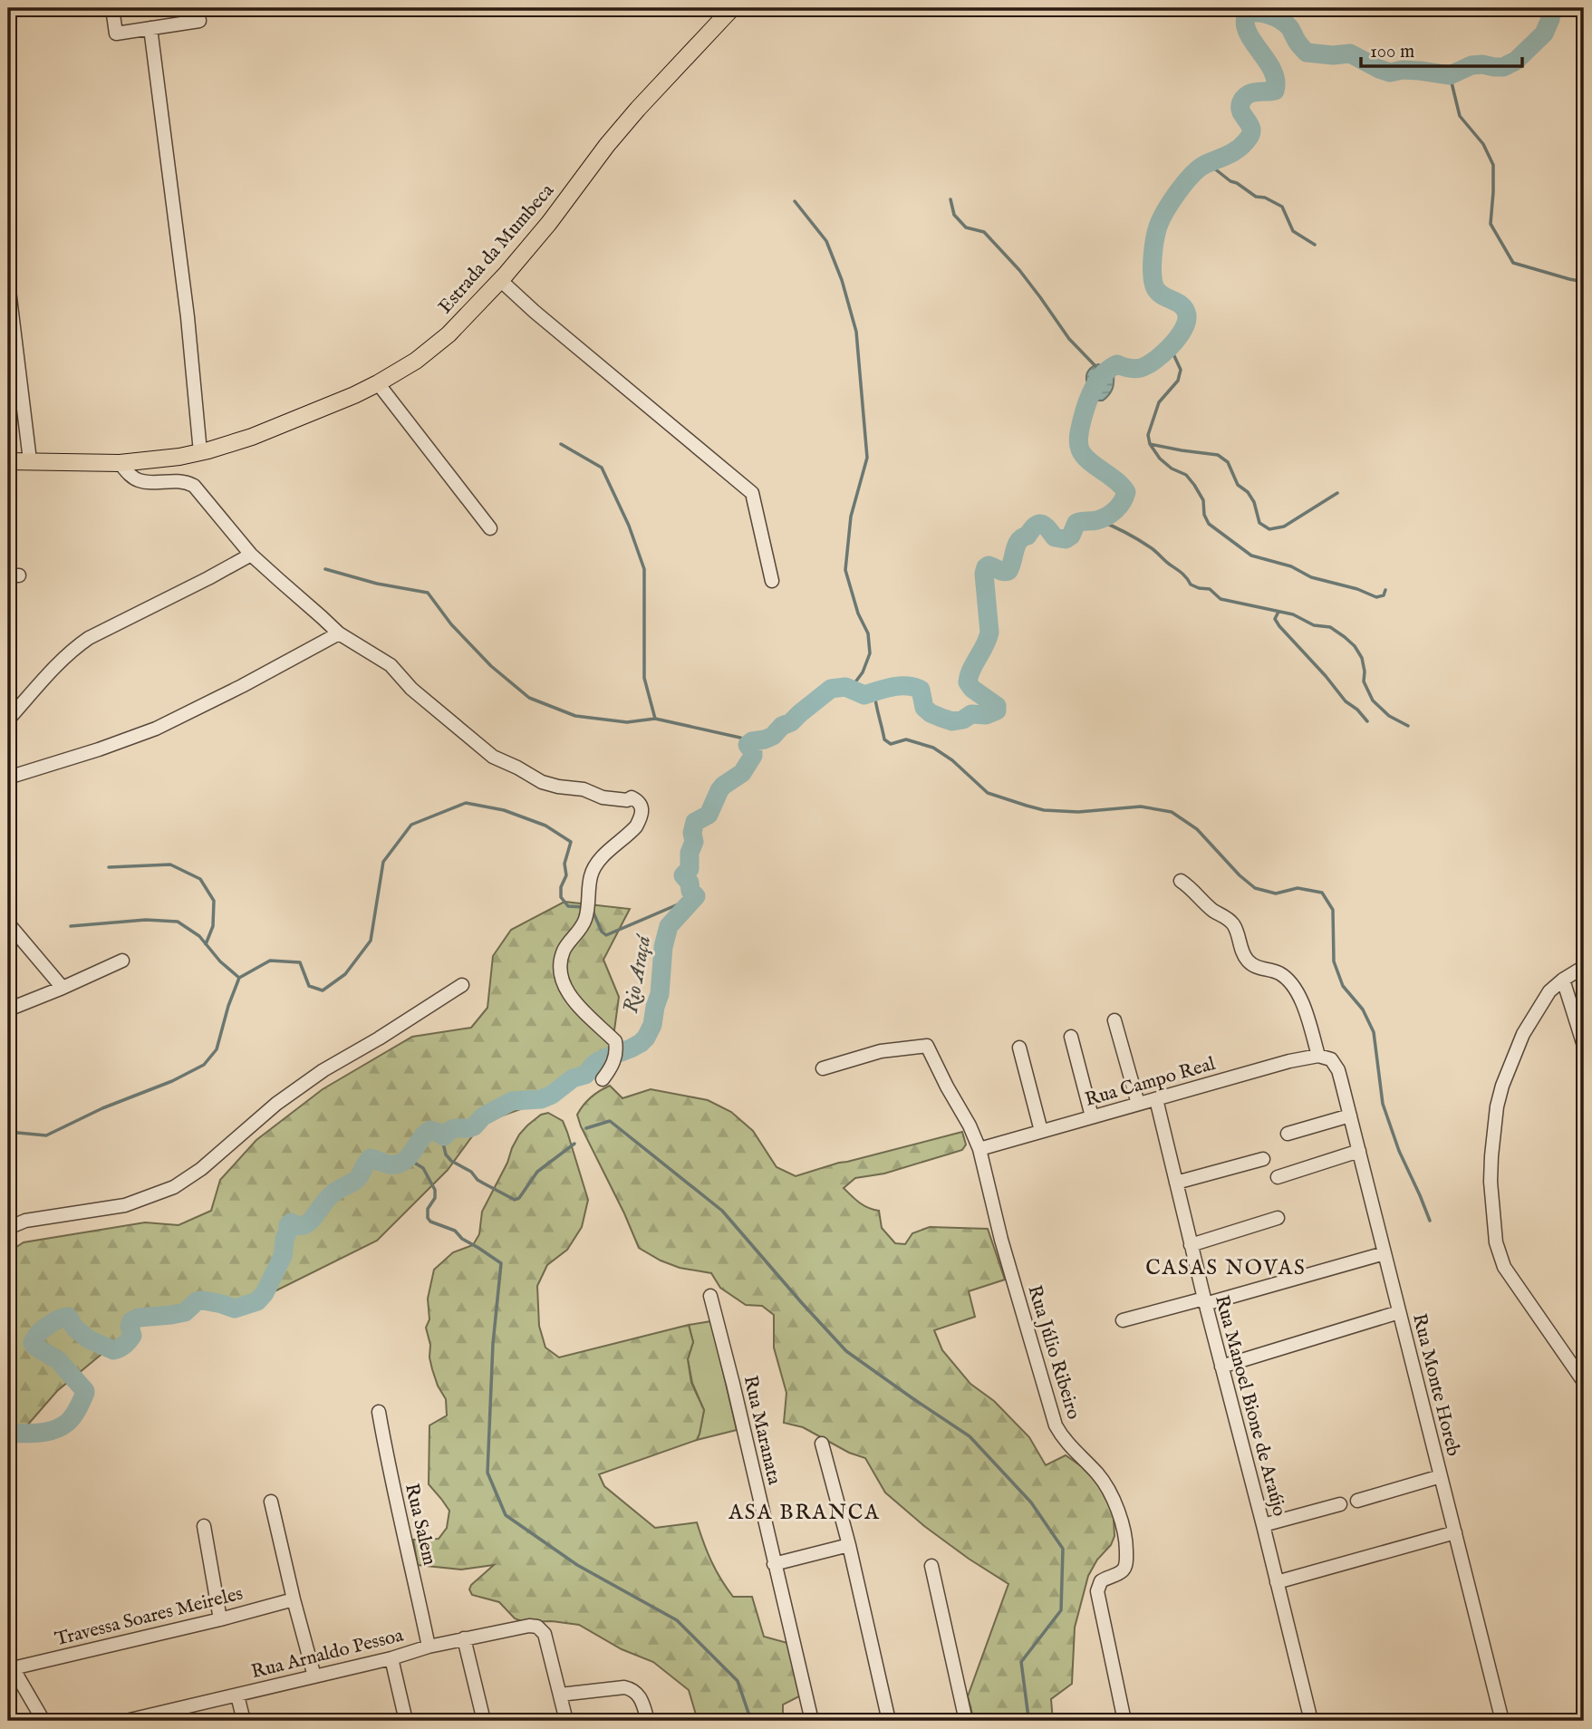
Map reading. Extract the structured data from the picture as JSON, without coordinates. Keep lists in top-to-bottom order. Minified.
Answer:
{"streets":{"main road":["Estrada da Mumbeca"],"street":["Rua Campo Real","Rua Júlio Ribeiro","Rua Monte Horeb","Rua Manoel Bione de Araújo","Rua Maranata","Rua Salem","Travessa Soares Meireles","Rua Arnaldo Pessoa"]},"crossings":[["Rua Campo Real","Rua Júlio Ribeiro"],["Rua Campo Real","Rua Monte Horeb"],["Rua Campo Real","Rua Manoel Bione de Araújo"],["Rua Salem","Rua Arnaldo Pessoa"]],"districts":["CASAS NOVAS","ASA BRANCA"],"water":["Rio Araçá"],"scale_bar":"100 m"}
